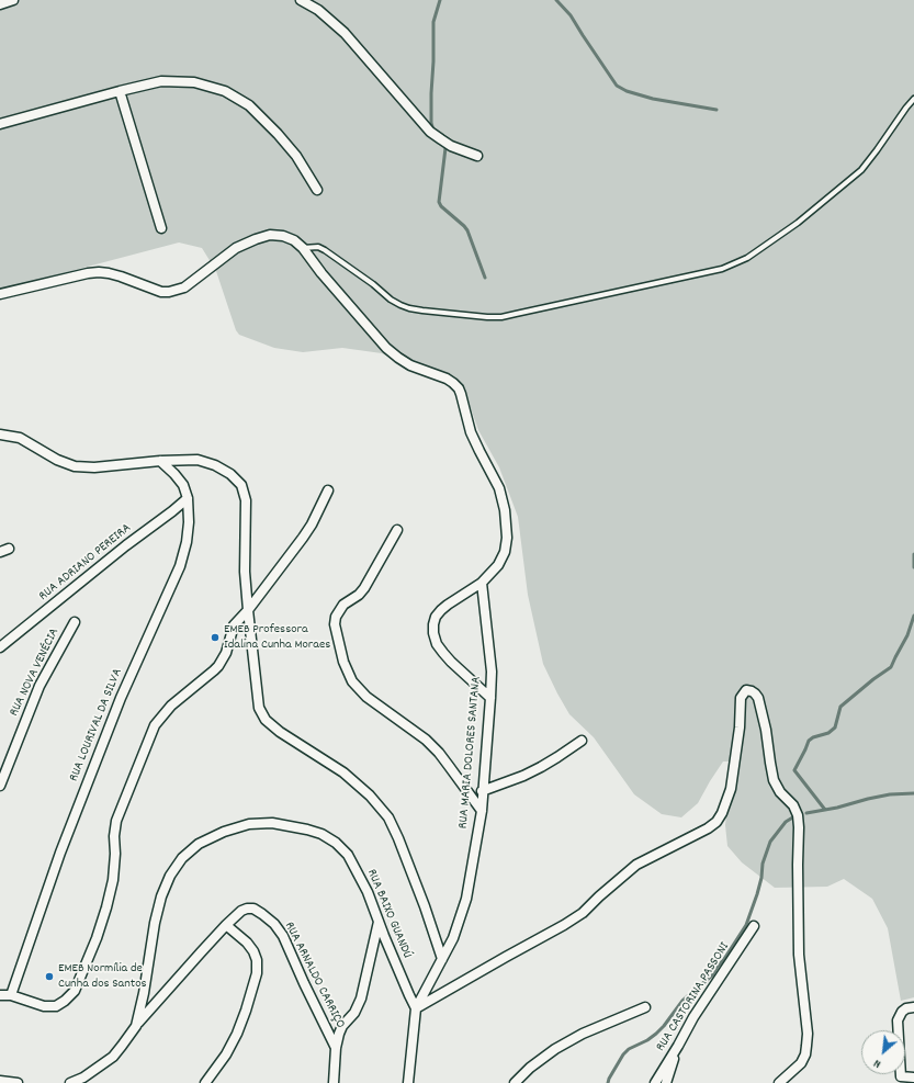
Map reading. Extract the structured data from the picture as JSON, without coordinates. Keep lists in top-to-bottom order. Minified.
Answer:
{"streets":{"street":["RUA ADRIANO PEREIRA","RUA NOVA VENÉCIA","RUA LOURIVAL DA SILVA","RUA MARIA DOLORES SANTANA","RUA BAIXO GUANDÚ","RUA ARNALDO CARRIÇO","RUA CASTORINA PASSONI"]},"crossings":[["RUA ADRIANO PEREIRA","RUA LOURIVAL DA SILVA"],["RUA MARIA DOLORES SANTANA","RUA BAIXO GUANDÚ"],["RUA BAIXO GUANDÚ","RUA ARNALDO CARRIÇO"]],"places":["EMEB Professora Idalina Cunha Moraes","EMEB Normília de Cunha dos Santos"],"north":"bottom left"}
